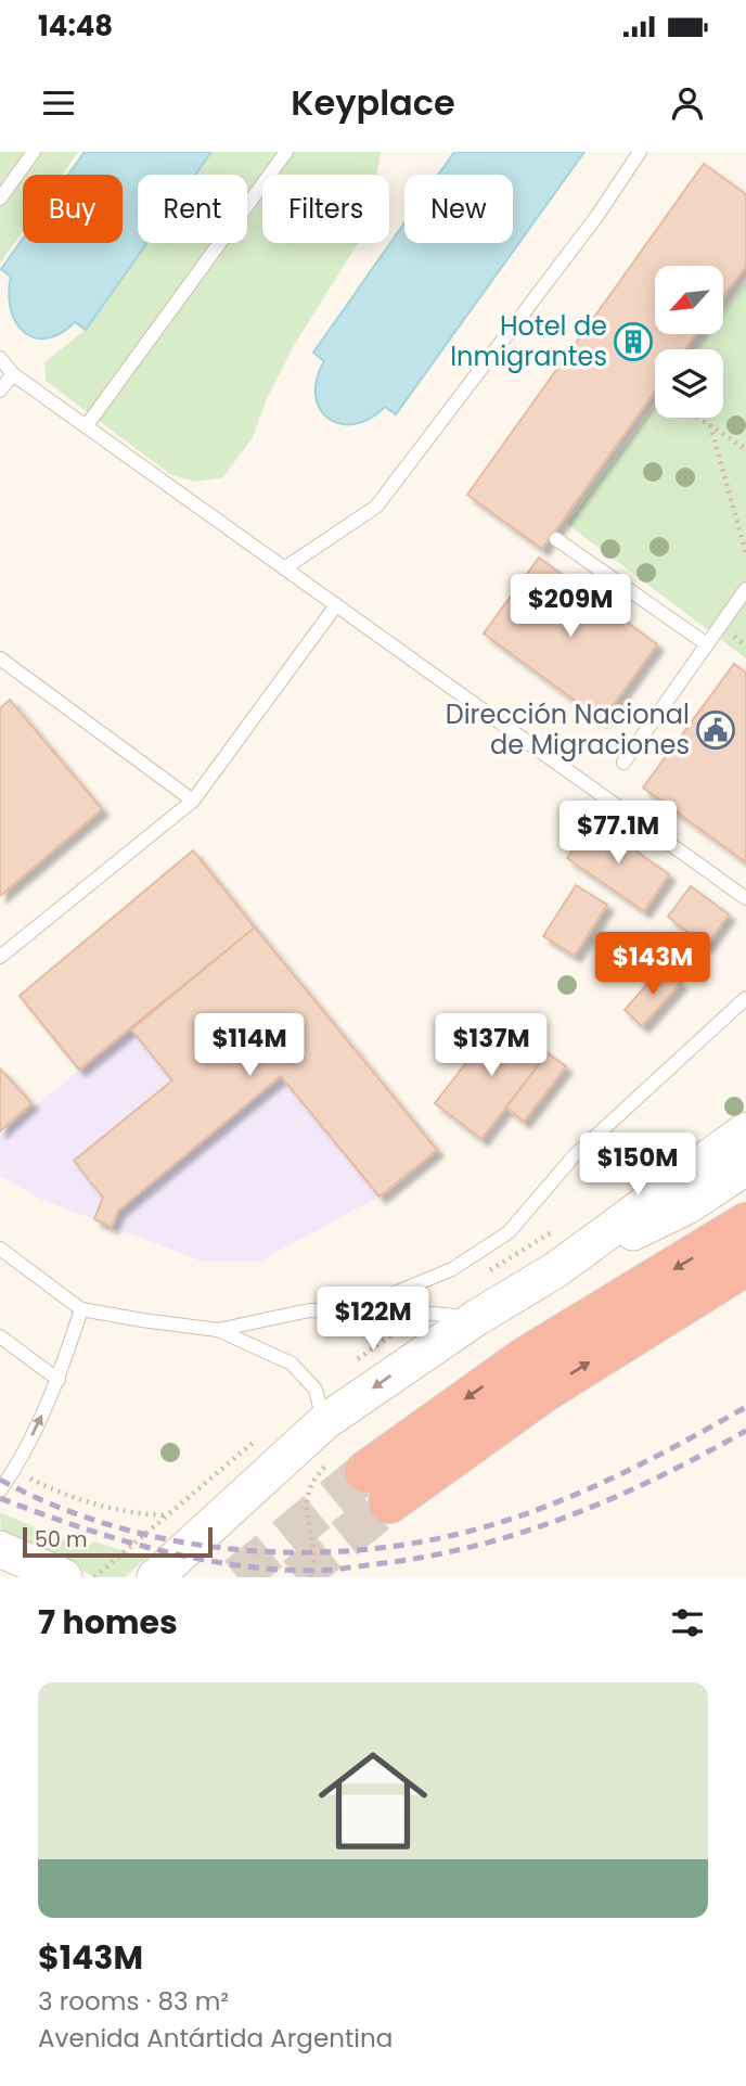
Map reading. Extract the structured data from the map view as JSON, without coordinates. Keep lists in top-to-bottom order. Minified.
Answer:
{"places":{"building":["Hotel de Inmigrantes"],"public building":["Dirección Nacional de Migraciones"]},"scale_bar":"50 m","north":"bottom left","page":{"status":"14:48","header":"Keyplace","chip":["Buy","Rent","Filters","New"],"price":["$209M","$77.1M","$143M","$114M","$137M","$150M","$122M"],"scale":"50 m","heading":"7 homes","list":[{"name":"$143M","note":"3 rooms · 83 m² · Avenida Antártida Argentina"}]}}
